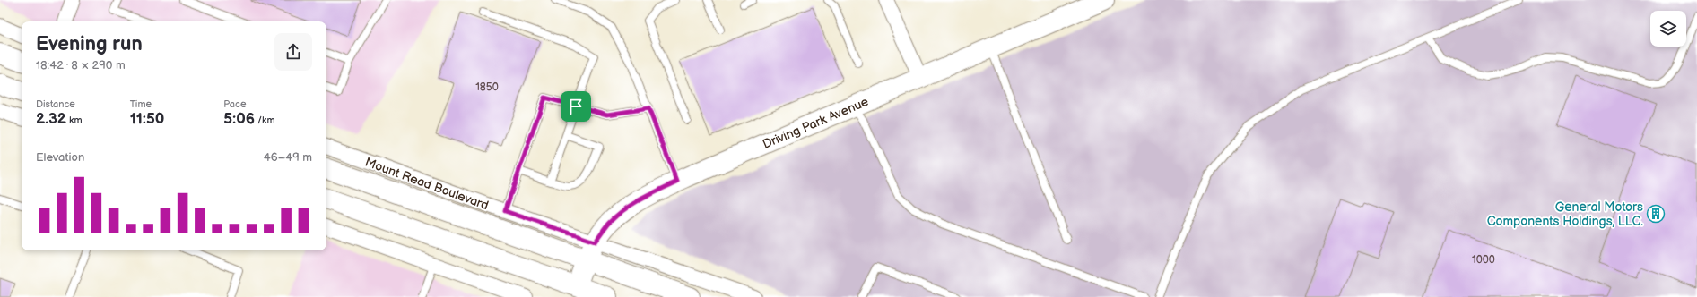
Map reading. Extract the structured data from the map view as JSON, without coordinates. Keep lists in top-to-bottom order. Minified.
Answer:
{"streets":{"main road":["Driving Park Avenue","Mount Read Boulevard"]},"crossings":[["Driving Park Avenue","Mount Read Boulevard"]],"places":{"building":["General Motors Components Holdings, LLC."]},"house_numbers":["1850","1000"],"page":{"heading":["Evening run","18:42 · 8 × 290 m"],"stats":[["Distance","2.32 km"],["Time","11:50"],["Pace","5:06 /km"]],"chart":["Elevation","46–49 m"]}}
